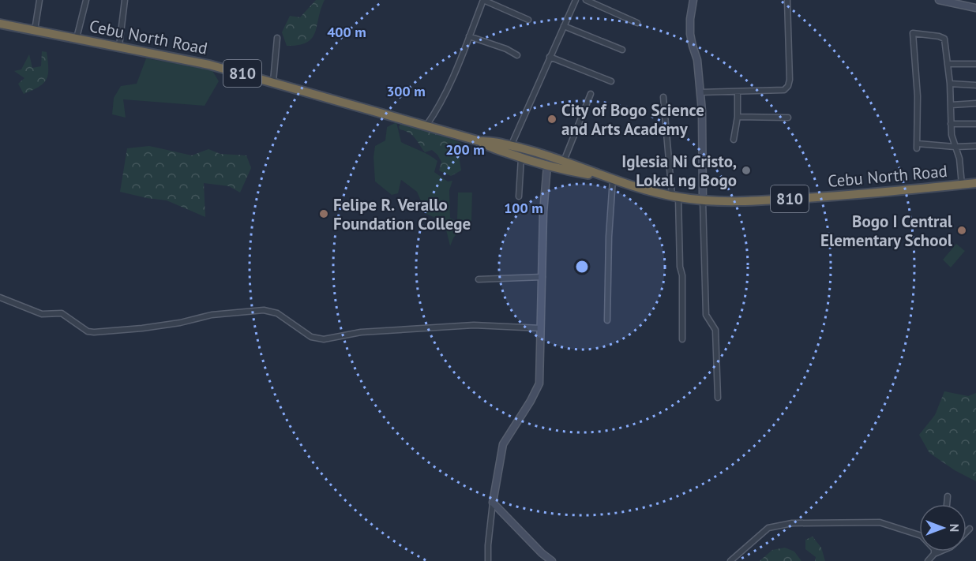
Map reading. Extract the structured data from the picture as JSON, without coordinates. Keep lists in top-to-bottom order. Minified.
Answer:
{"streets":{"highway":["Cebu North Road","810"]},"places":["City of Bogo Science and Arts Academy","Iglesia Ni Cristo, Lokal ng Bogo","Felipe R. Verallo Foundation College","Bogo I Central Elementary School"],"north":"right","rings":["400 m","300 m","200 m","100 m"]}
